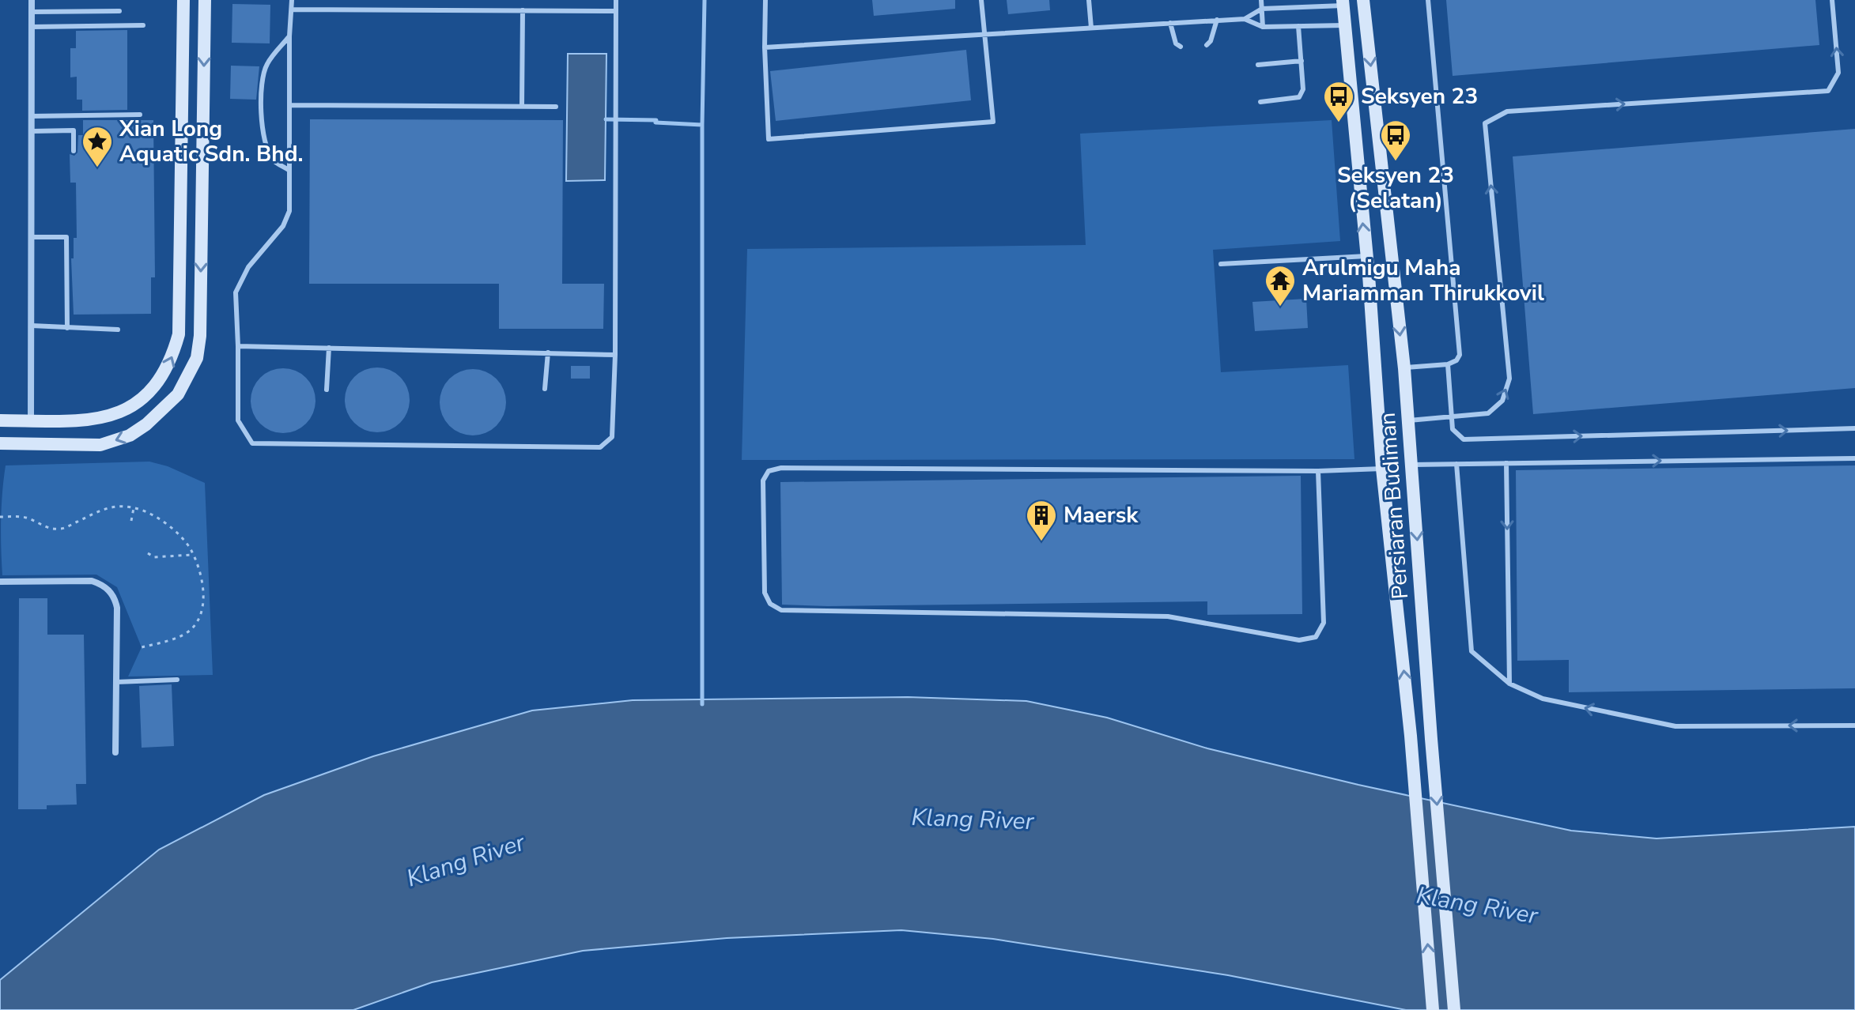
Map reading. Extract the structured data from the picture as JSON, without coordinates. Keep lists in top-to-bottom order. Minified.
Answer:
{"streets":{"main road":["Persiaran Budiman"]},"water":["Klang River"],"places":{"bus stop":["Seksyen 23","Seksyen 23 (Selatan)"],"place":["Xian Long Aquatic Sdn. Bhd."],"temple":["Arulmigu Maha Mariamman Thirukkovil"],"building":["Maersk"]}}
